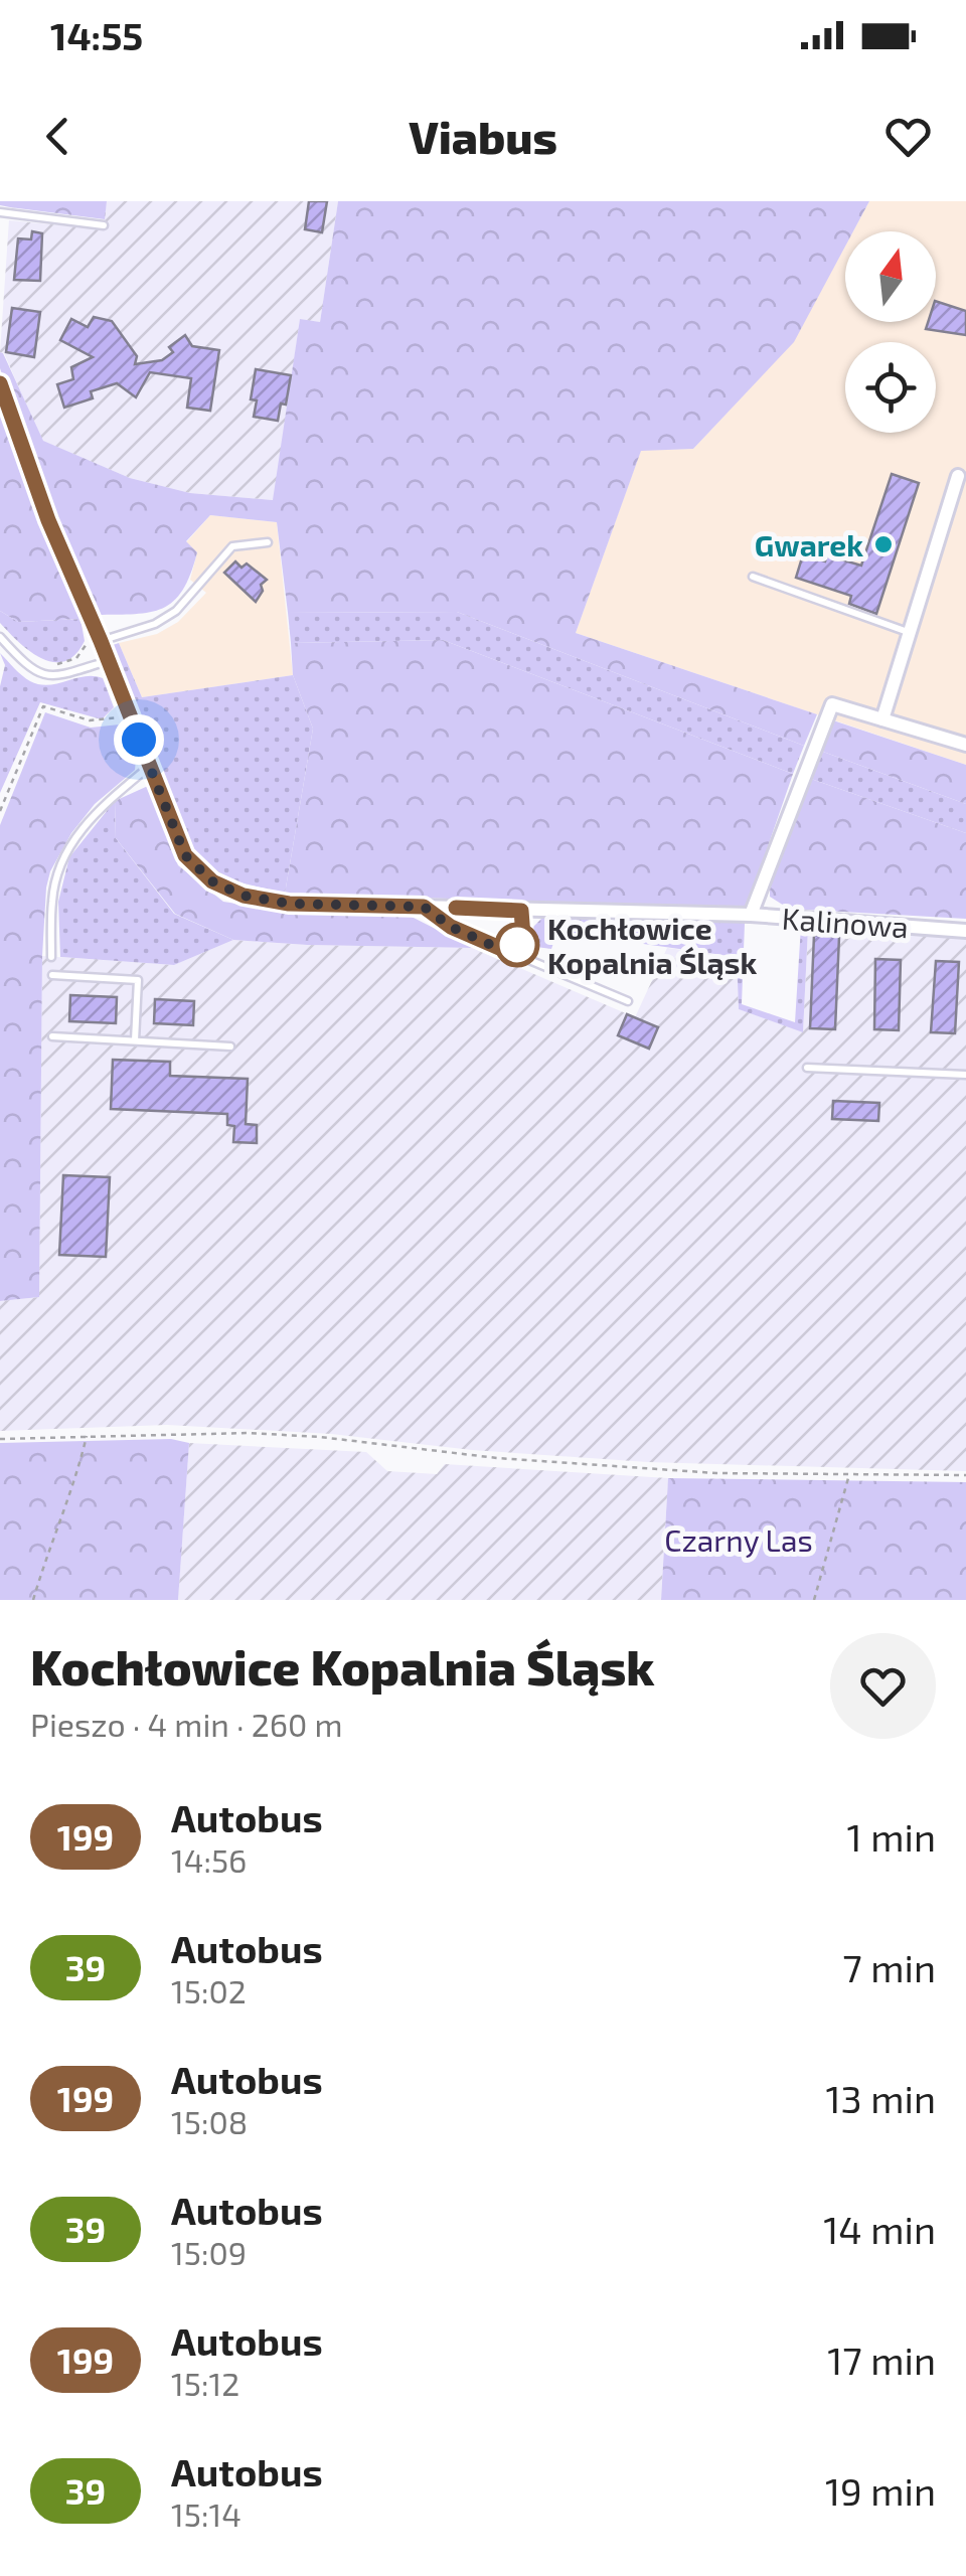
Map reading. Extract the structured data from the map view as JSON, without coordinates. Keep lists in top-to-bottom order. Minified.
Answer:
{"streets":{"street":["Kalinowa"]},"parks":["Czarny Las"],"places":["Gwarek","Kochłowice Kopalnia Śląsk"],"lines":["bus line 199"],"north":"top","page":{"status":"14:55","header":"Viabus","heading":["Kochłowice Kopalnia Śląsk","Pieszo · 4 min · 260 m"],"list":[{"mark":"199","name":"Autobus","note":"14:56","value":"1 min"},{"mark":"39","name":"Autobus","note":"15:02","value":"7 min"},{"mark":"199","name":"Autobus","note":"15:08","value":"13 min"},{"mark":"39","name":"Autobus","note":"15:09","value":"14 min"},{"mark":"199","name":"Autobus","note":"15:12","value":"17 min"},{"mark":"39","name":"Autobus","note":"15:14","value":"19 min"}]}}
